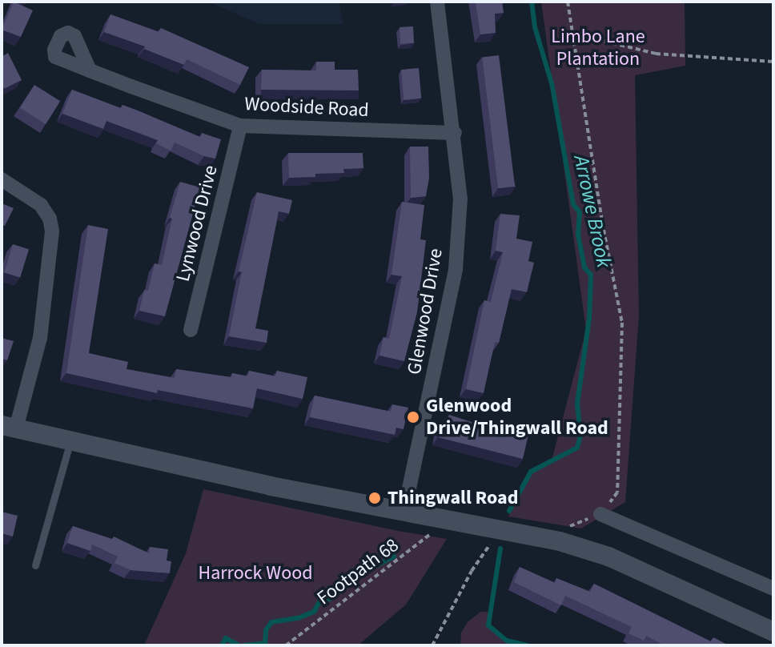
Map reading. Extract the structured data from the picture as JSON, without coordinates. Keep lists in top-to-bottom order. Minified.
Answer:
{"streets":{"street":["Woodside Road","Lynwood Drive","Glenwood Drive"],"path":["Footpath 68"]},"crossings":[["Woodside Road","Lynwood Drive"],["Woodside Road","Glenwood Drive"]],"water":["Arrowe Brook"],"parks":["Limbo Lane Plantation","Harrock Wood"],"places":["Glenwood Drive/Thingwall Road","Thingwall Road"]}
